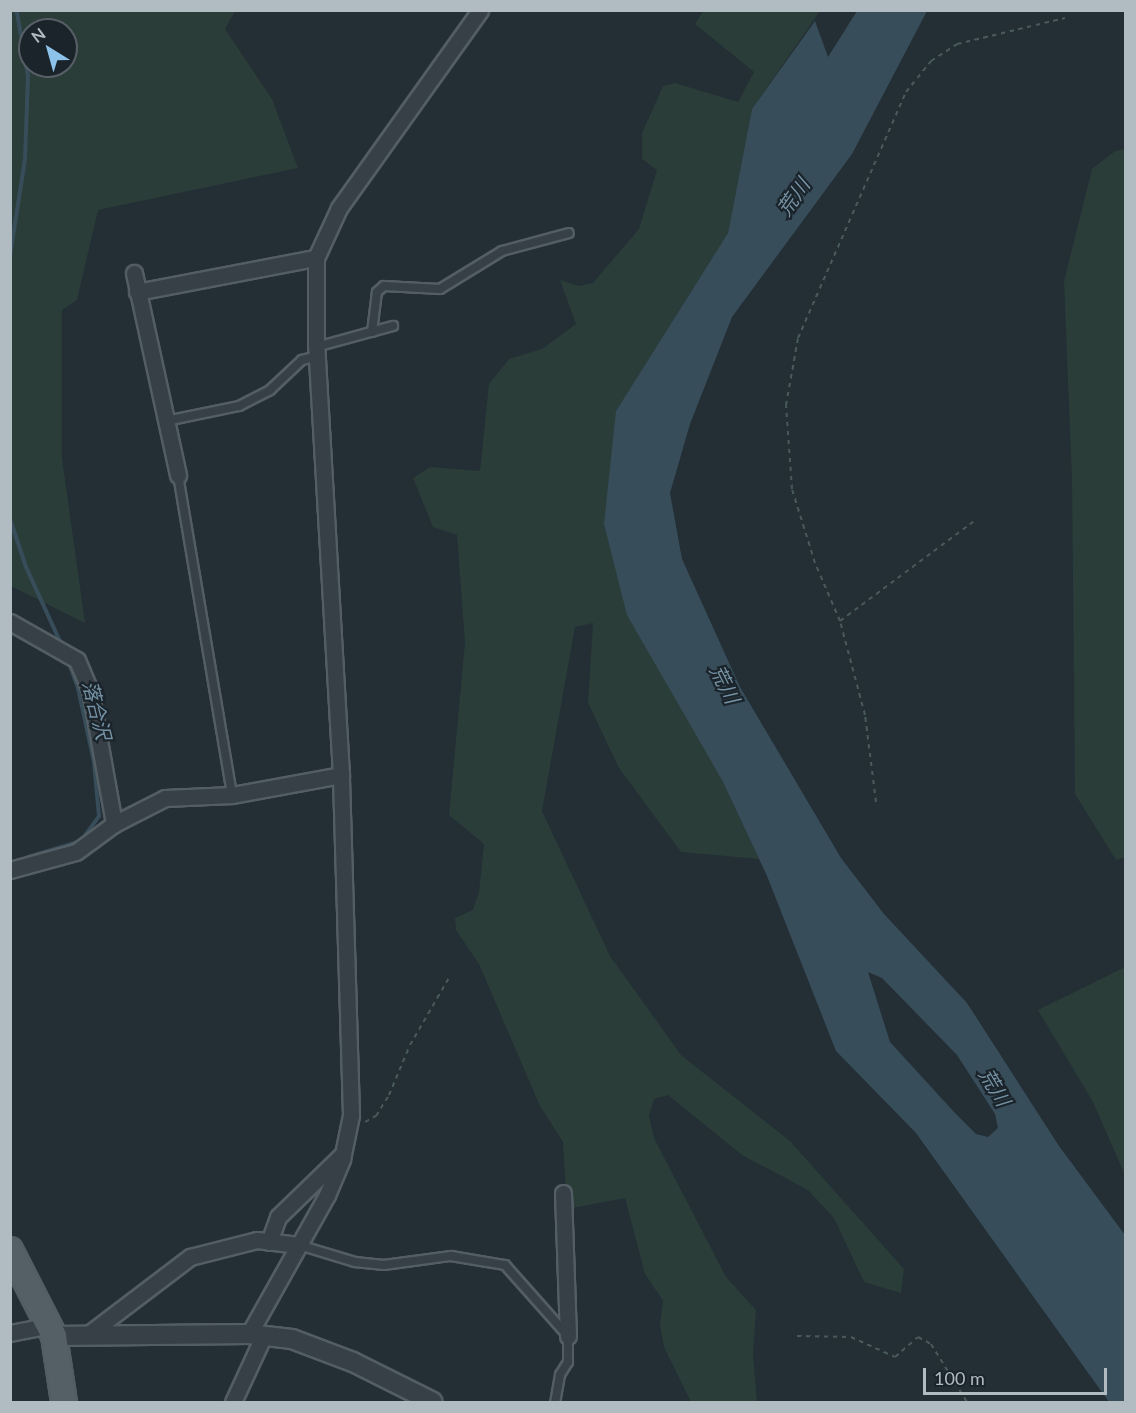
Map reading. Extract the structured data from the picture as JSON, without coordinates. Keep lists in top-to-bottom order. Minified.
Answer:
{"water":["荒川","落合沢"],"scale_bar":"100 m","north":"top left"}
